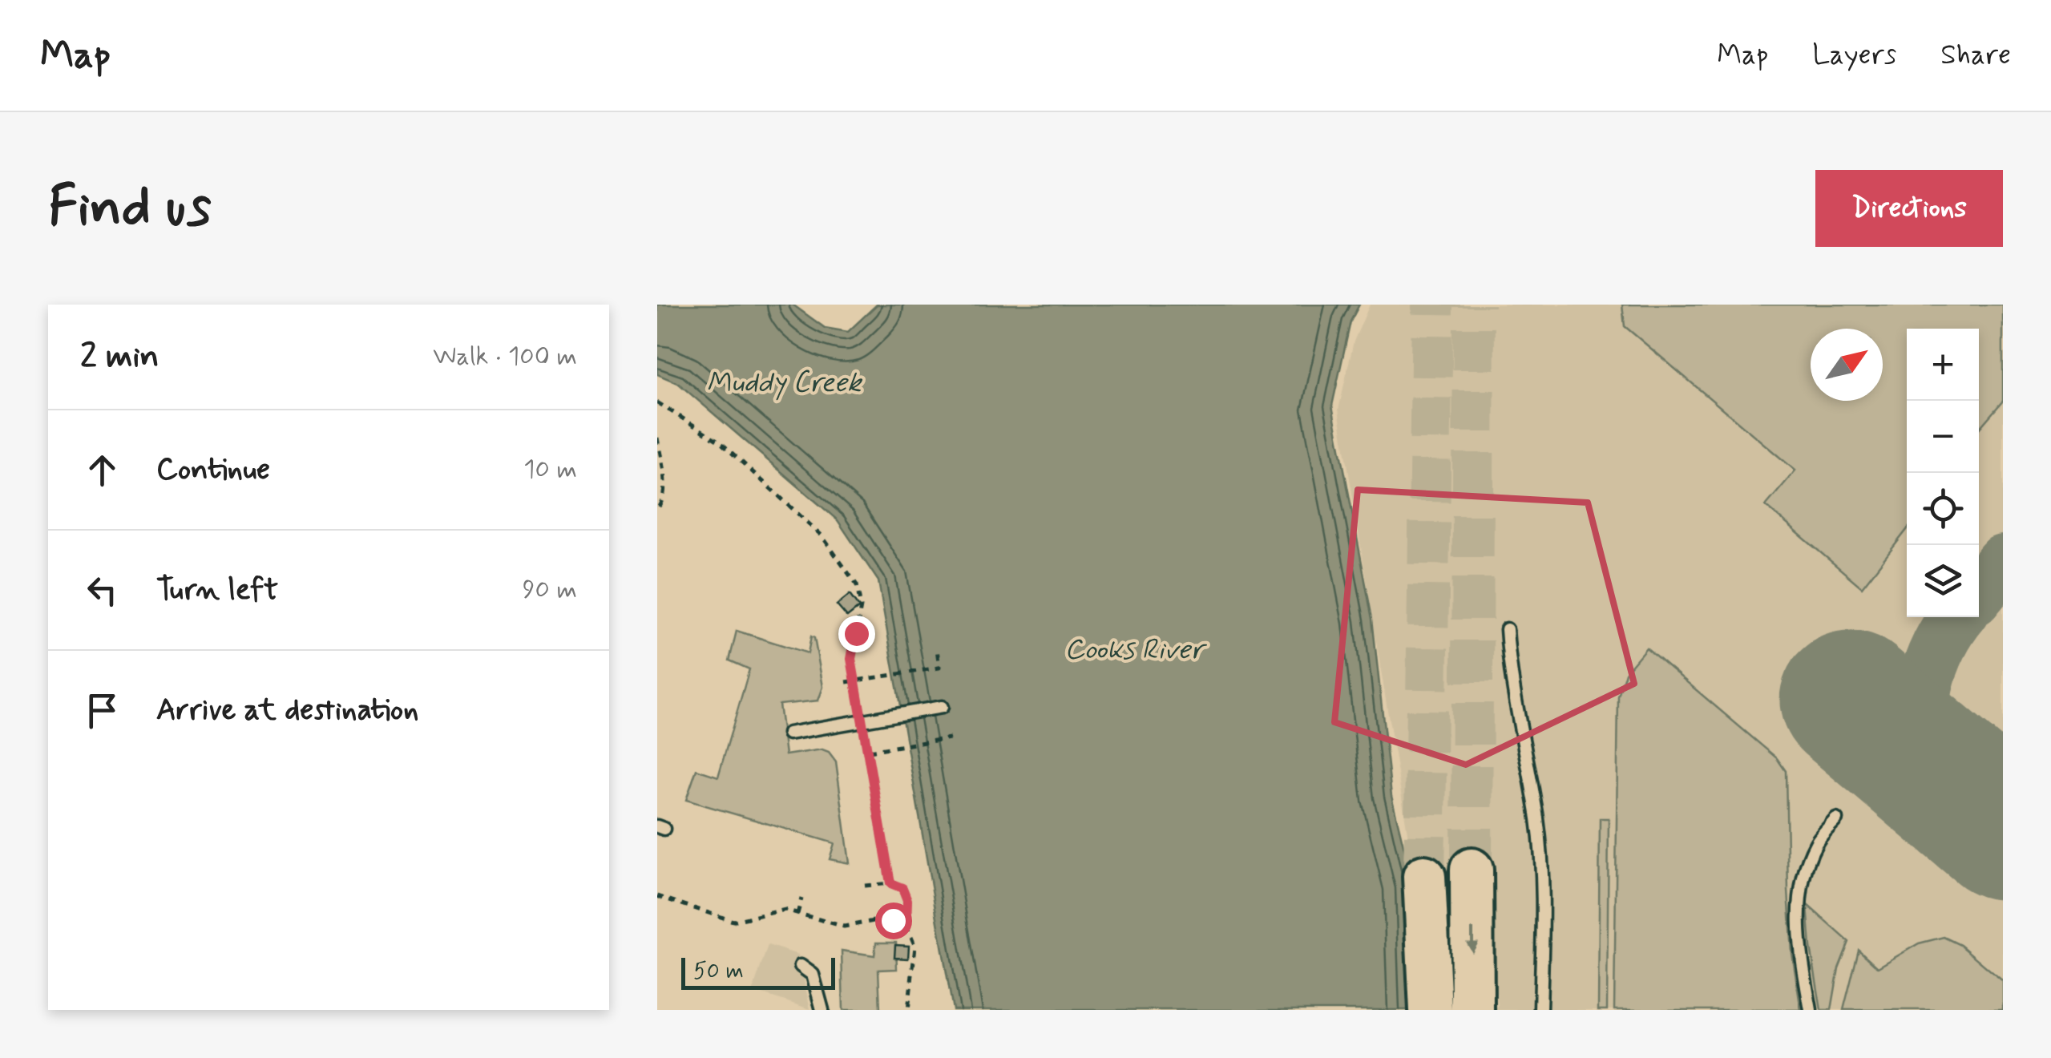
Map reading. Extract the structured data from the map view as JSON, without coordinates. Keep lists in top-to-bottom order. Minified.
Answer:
{"water":["Muddy Creek","Cooks River"],"scale_bar":"50 m","north":"top right","page":{"header":"Map","nav":["Map","Layers","Share"],"buttons":"Directions","title":"Find us","heading":["2 min","Walk · 100 m"],"map_buttons":["+","−"],"list":[["Continue","10 m"],["Turn left","90 m"],"Arrive at destination"],"scale":"50 m"}}
